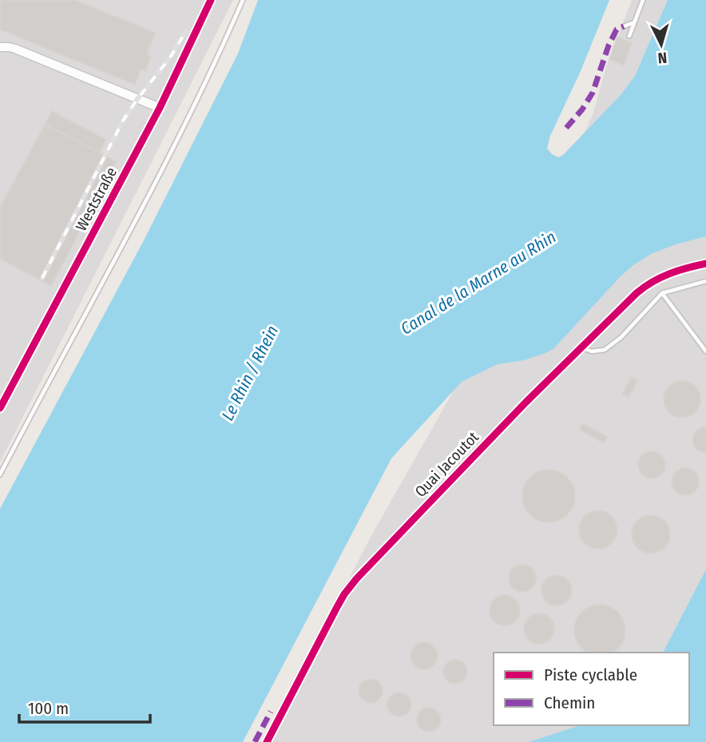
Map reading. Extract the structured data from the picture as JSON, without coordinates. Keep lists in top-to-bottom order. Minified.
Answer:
{"streets":{"street":["Weststraße","Quai Jacoutot"]},"water":["Canal de la Marne au Rhin","Le Rhin / Rhein"],"legend":["Piste cyclable","Chemin"],"scale_bar":"100 m","north":"bottom"}
